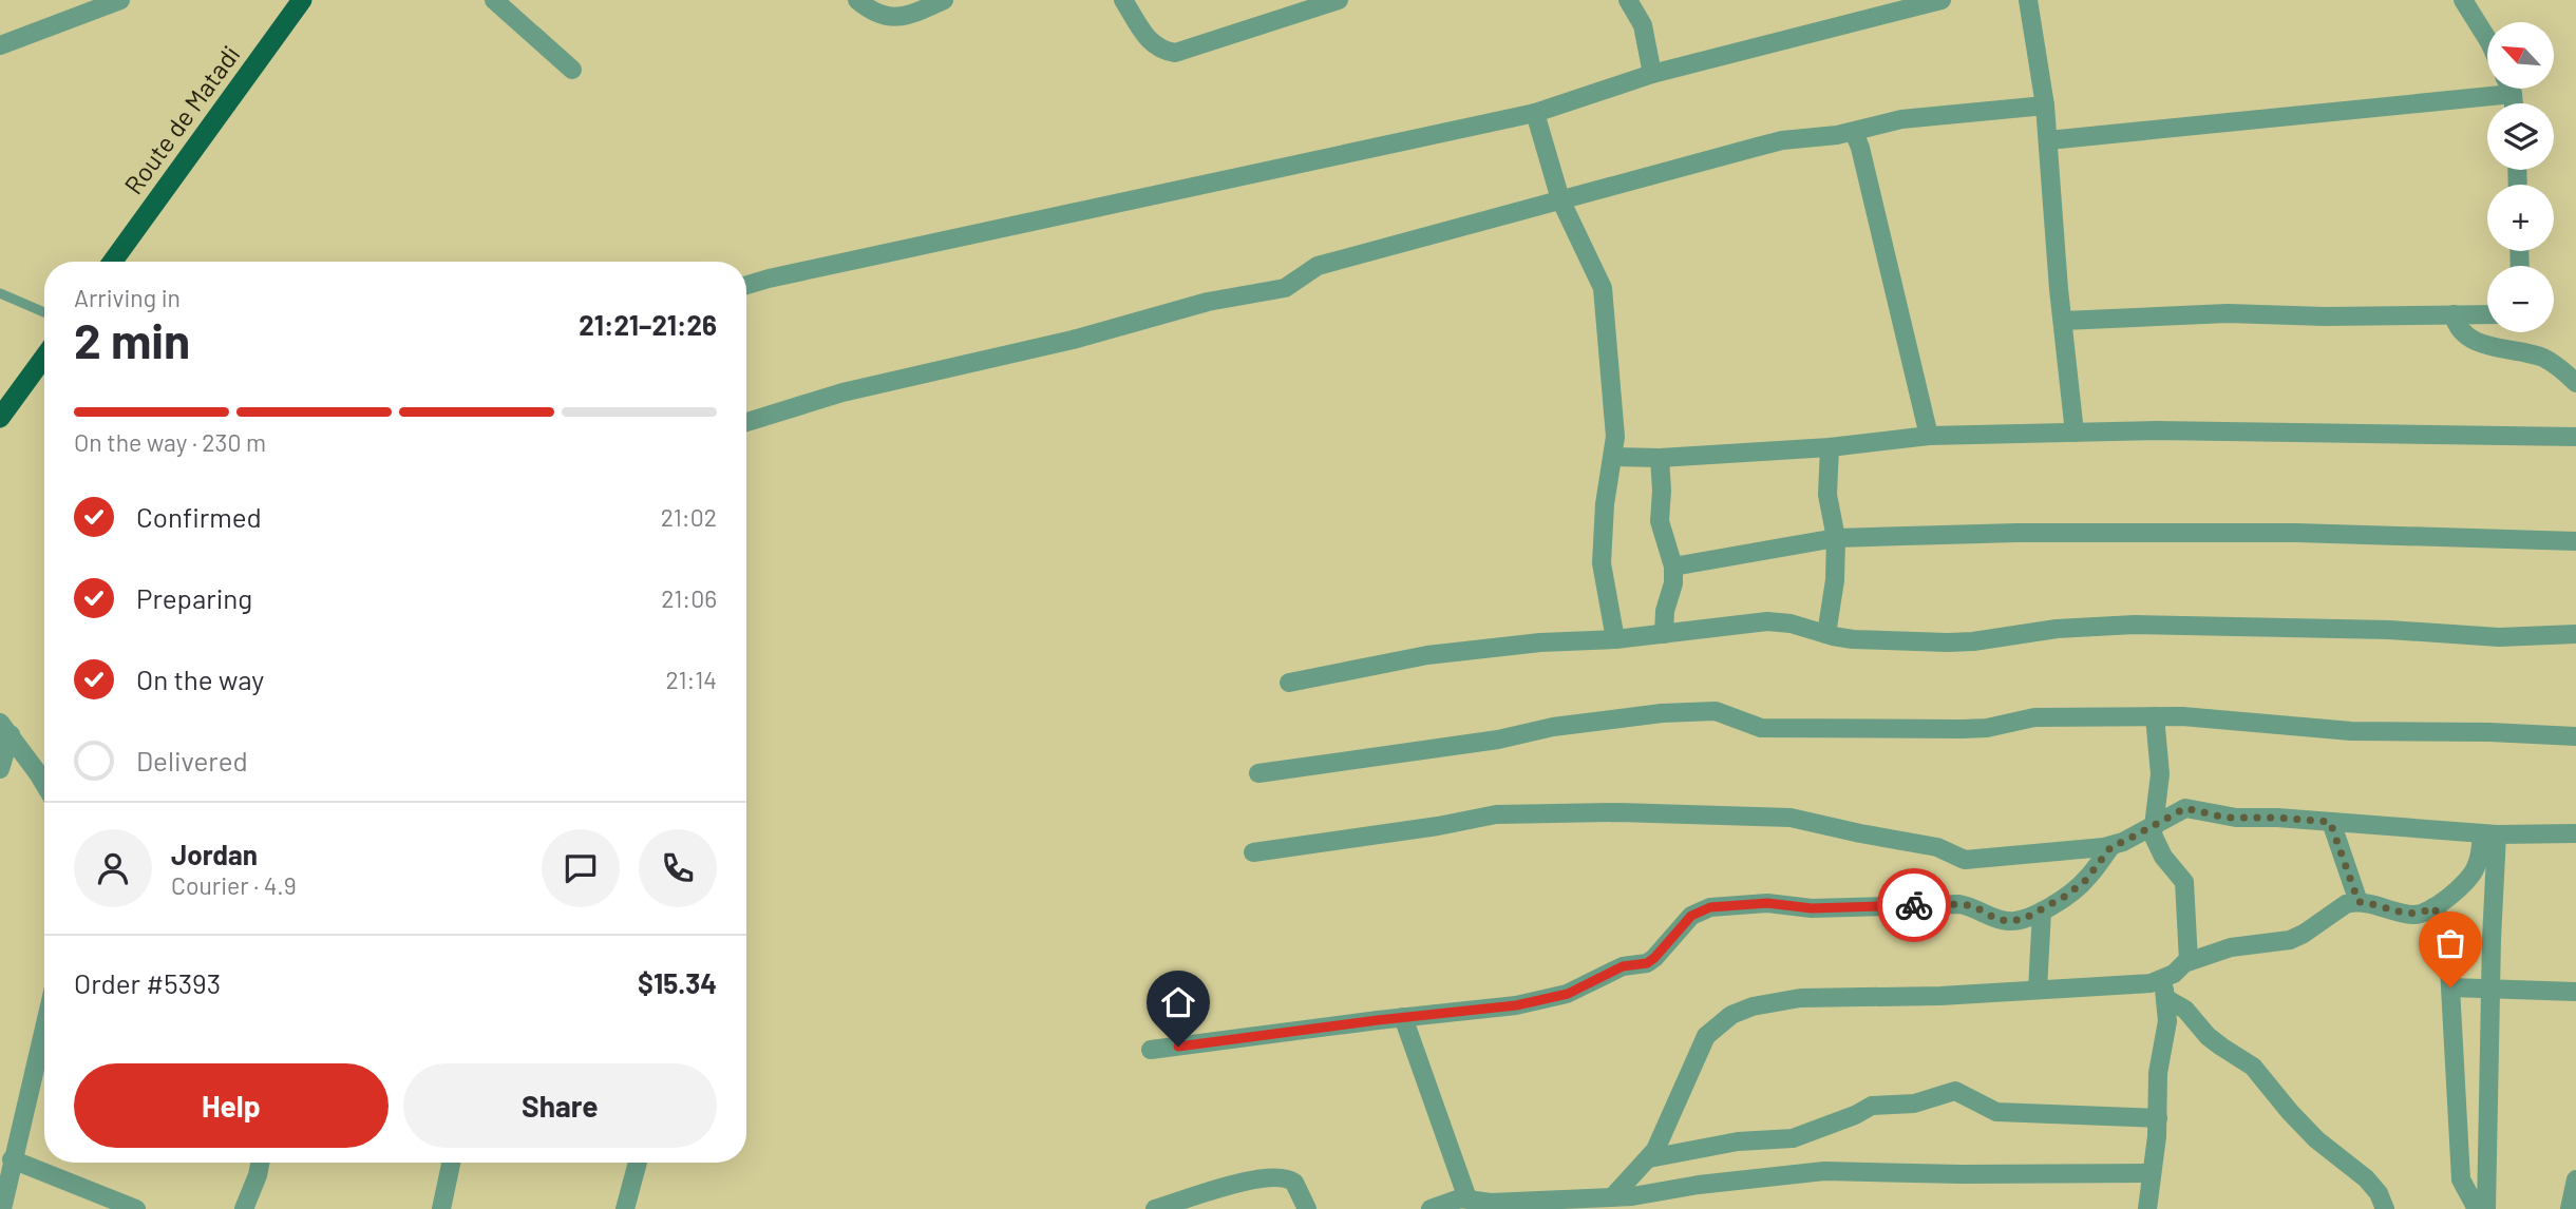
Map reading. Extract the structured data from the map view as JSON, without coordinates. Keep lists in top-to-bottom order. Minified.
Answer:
{"streets":{"highway":["Route de Matadi"]},"north":"top left","page":{"map_buttons":["+","−"],"heading":["2 min","Arriving in","21:21–21:26"],"panel":["Jordan","Courier · 4.9","Order #5393","$15.34"],"bar":"On the way · 230 m","list":[["Confirmed","21:02"],["Preparing","21:06"],["On the way","21:14"],"Delivered"],"buttons":["Help","Share"]}}
